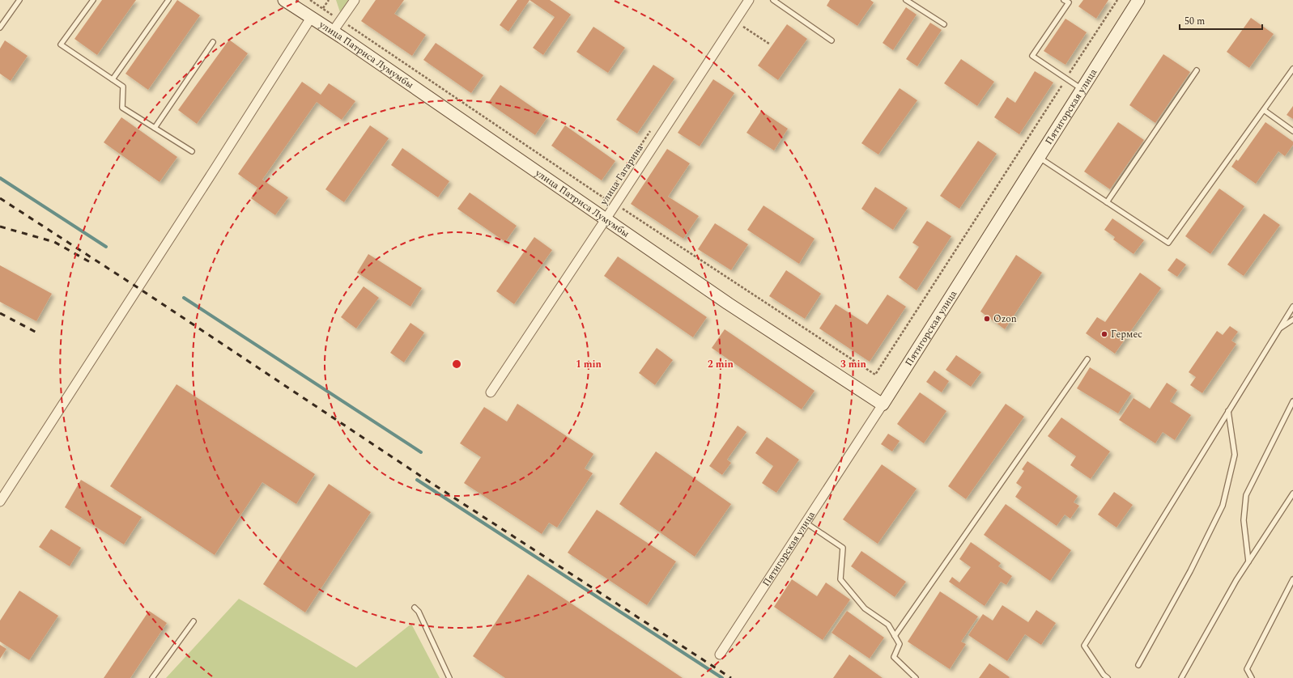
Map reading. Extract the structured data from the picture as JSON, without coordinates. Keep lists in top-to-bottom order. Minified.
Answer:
{"streets":{"street":["улица Патриса Лумумбы","Пятигорская улица","улица Гагарина"]},"crossings":[["улица Патриса Лумумбы","Пятигорская улица"],["улица Патриса Лумумбы","улица Гагарина"]],"places":["Ozon","Гермес"],"scale_bar":"50 m","rings":["1 min","2 min","3 min"]}
